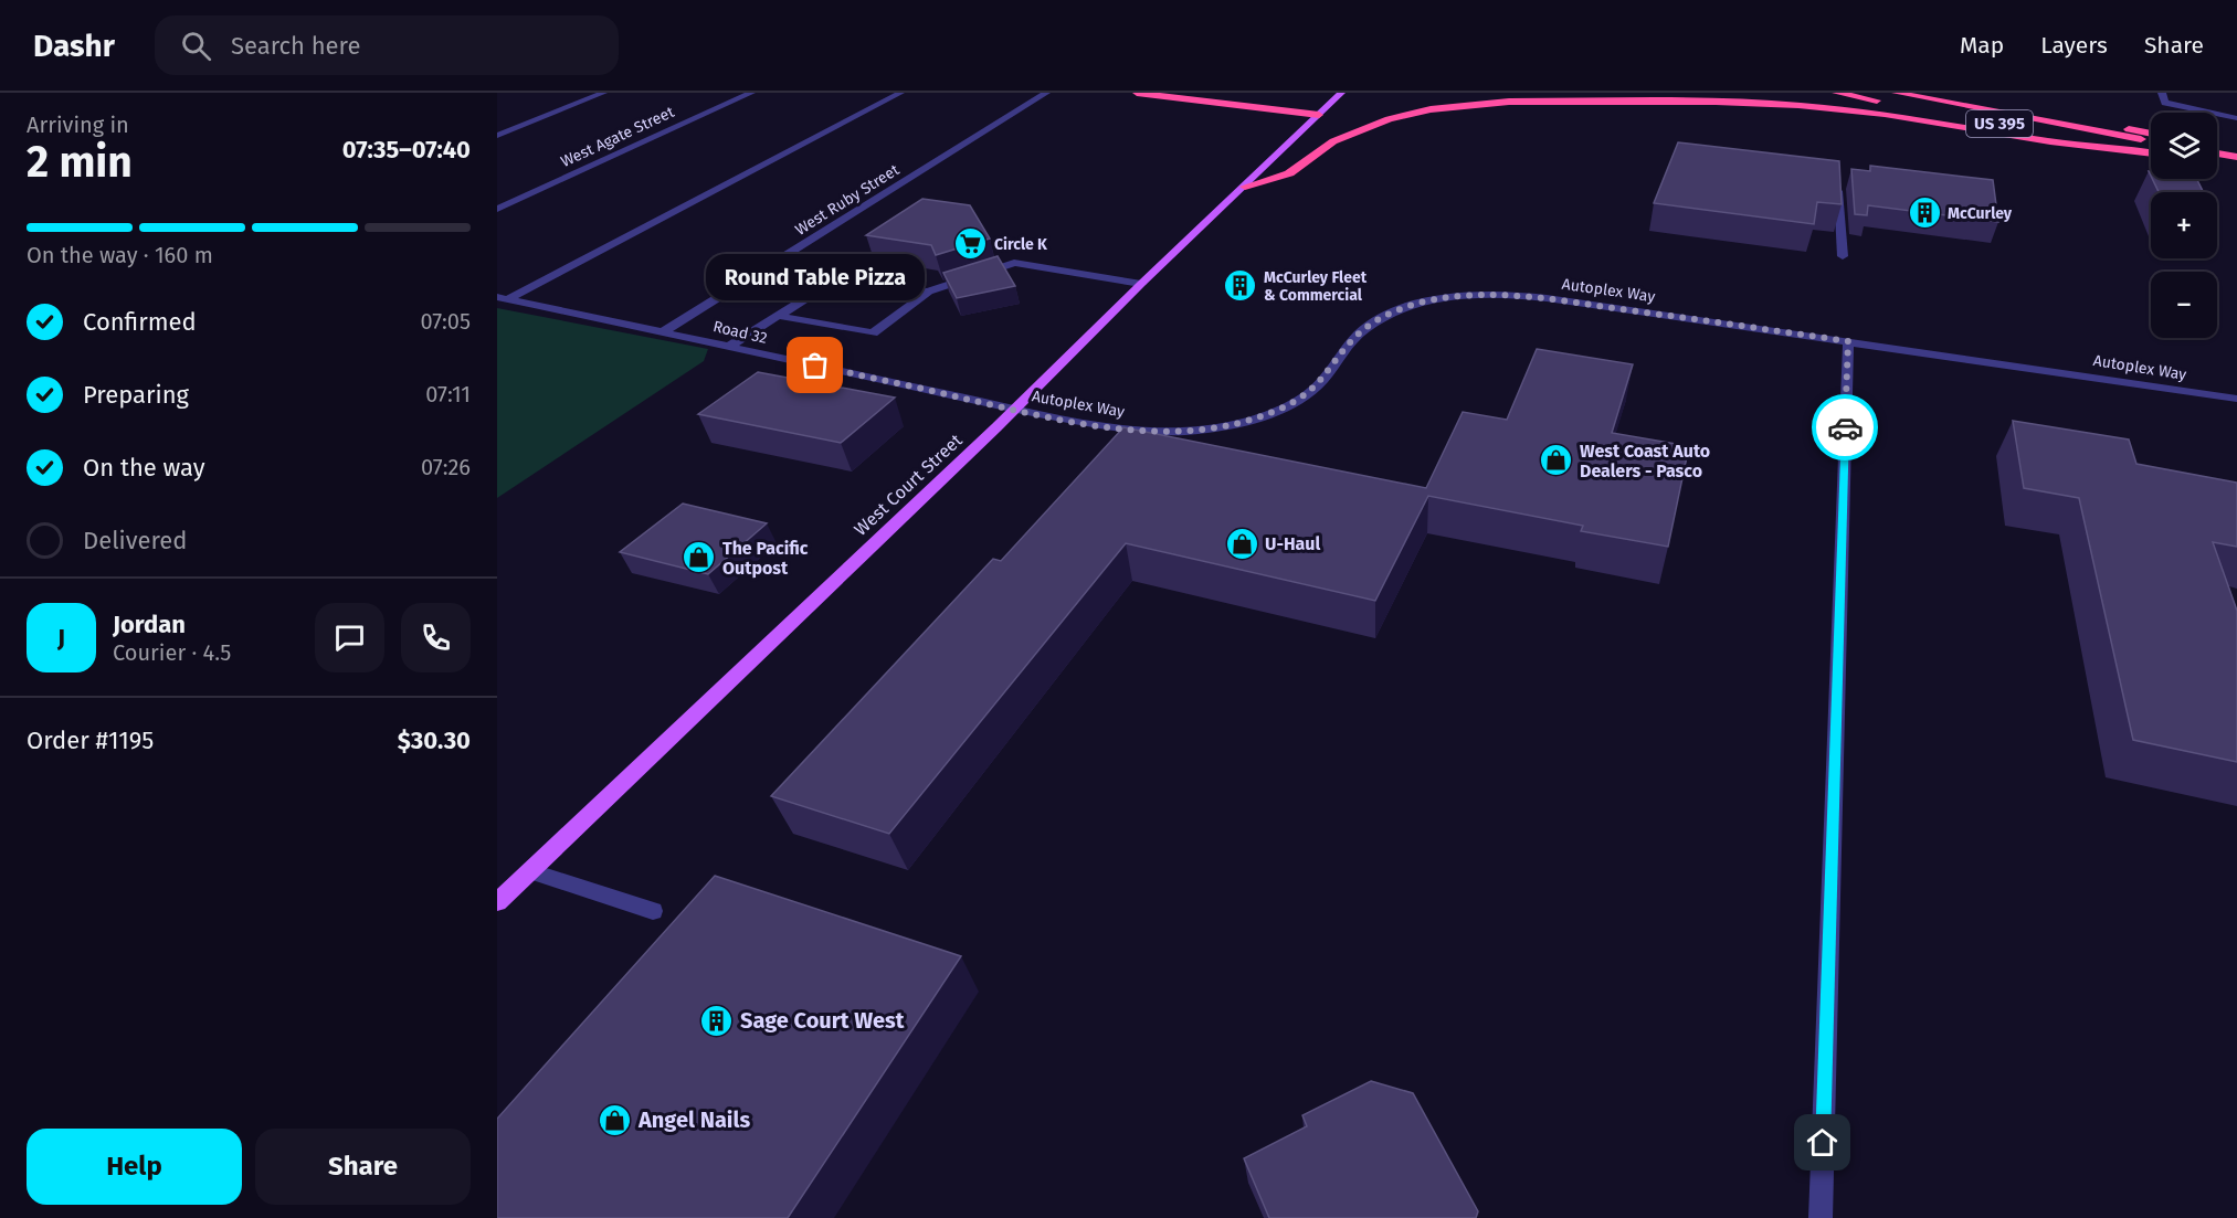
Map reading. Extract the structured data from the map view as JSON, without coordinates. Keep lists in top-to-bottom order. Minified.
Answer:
{"streets":{"highway":["US 395"],"main road":["West Court Street"],"street":["West Agate Street","West Ruby Street","Autoplex Way","Road 32"]},"crossings":[["West Ruby Street","Road 32"],["Autoplex Way","Road 32"],["Autoplex Way","West Court Street"],["Road 32","West Court Street"]],"places":{"building":["McCurley","McCurley Fleet & Commercial","Sage Court West"],"supermarket":["Circle K"],"other":["Round Table Pizza"],"shop":["West Coast Auto Dealers - Pasco","U-Haul","The Pacific Outpost","Angel Nails"]},"page":{"header":"Dashr","search":"Search here","nav":["Map","Layers","Share"],"heading":["2 min","Arriving in","07:35–07:40"],"panel":["Jordan","Courier · 4.5","Order #1195","$30.30"],"map_buttons":["+","−"],"bar":"On the way · 160 m","bubble":"Round Table Pizza","list":[["Confirmed","07:05"],["Preparing","07:11"],["On the way","07:26"],"Delivered"],"round":"J","buttons":["Help","Share"]}}
